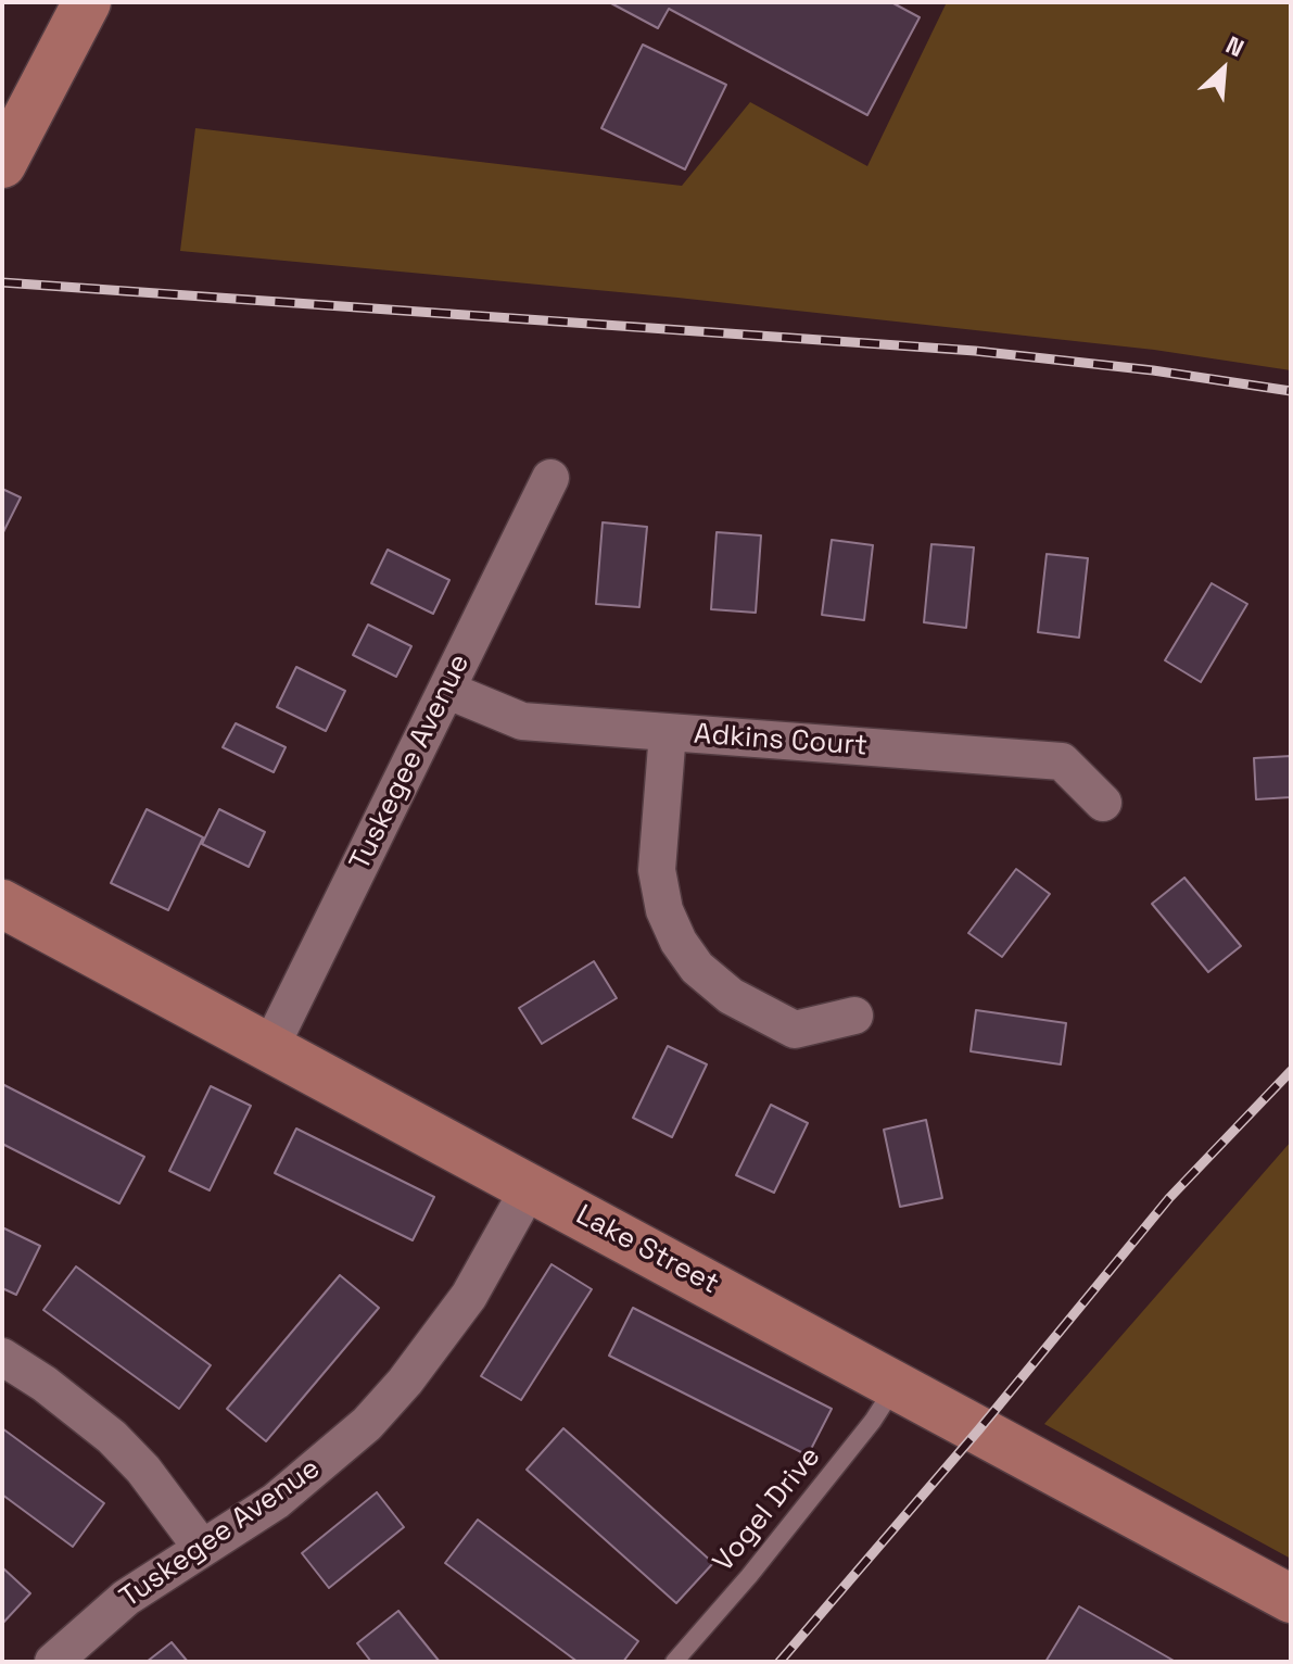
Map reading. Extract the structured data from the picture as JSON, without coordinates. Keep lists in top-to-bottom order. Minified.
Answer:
{"streets":{"street":["Adkins Court","Tuskegee Avenue","Lake Street"],"lane":["Vogel Drive"]},"crossings":[["Adkins Court","Tuskegee Avenue"],["Tuskegee Avenue","Lake Street"],["Lake Street","Vogel Drive"]],"north":"top right"}
